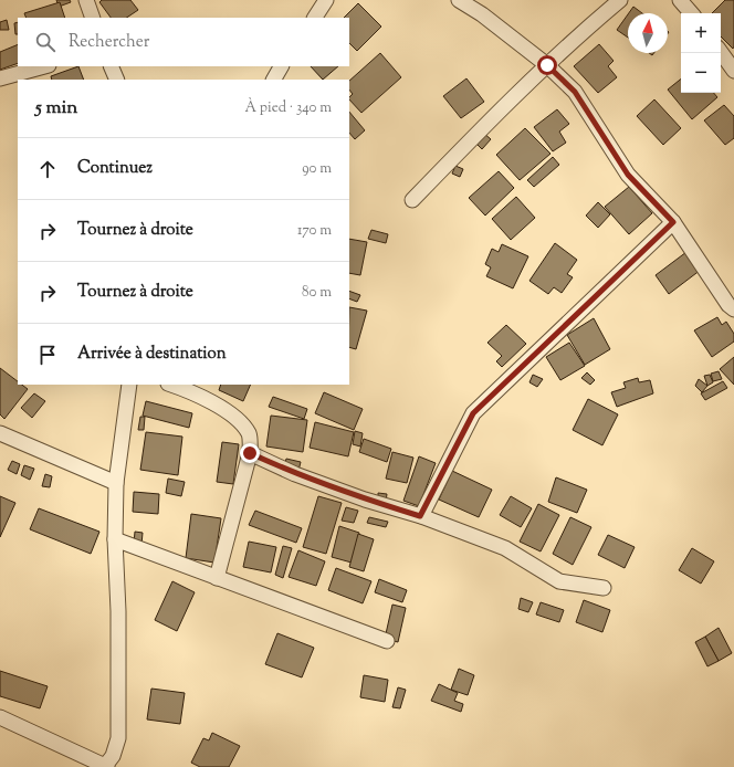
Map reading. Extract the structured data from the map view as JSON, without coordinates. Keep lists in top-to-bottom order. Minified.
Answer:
{"north":"top","page":{"map_buttons":["+","−"],"search":"Rechercher","heading":["5 min","À pied · 340 m"],"list":[["Continuez","90 m"],["Tournez à droite","170 m"],["Tournez à droite","80 m"],"Arrivée à destination"]}}
